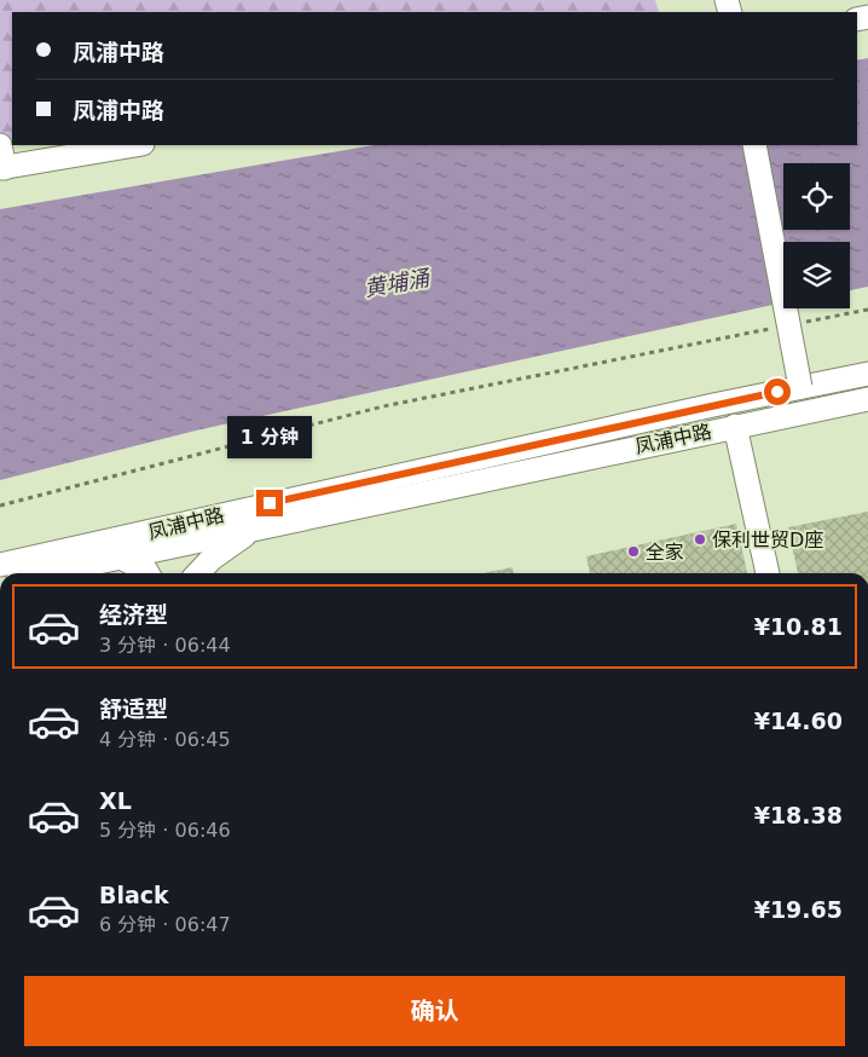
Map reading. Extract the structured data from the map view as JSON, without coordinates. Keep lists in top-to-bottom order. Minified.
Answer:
{"streets":{"street":["凤浦中路"]},"water":["黄埔涌"],"places":["保利世贸D座","全家"],"page":{"banner":["凤浦中路","凤浦中路"],"bubble":"1 分钟","list":[{"name":"经济型","note":"3 分钟 · 06:44","value":"¥10.81"},{"name":"舒适型","note":"4 分钟 · 06:45","value":"¥14.60"},{"name":"XL","note":"5 分钟 · 06:46","value":"¥18.38"},{"name":"Black","note":"6 分钟 · 06:47","value":"¥19.65"}],"buttons":"确认"}}
